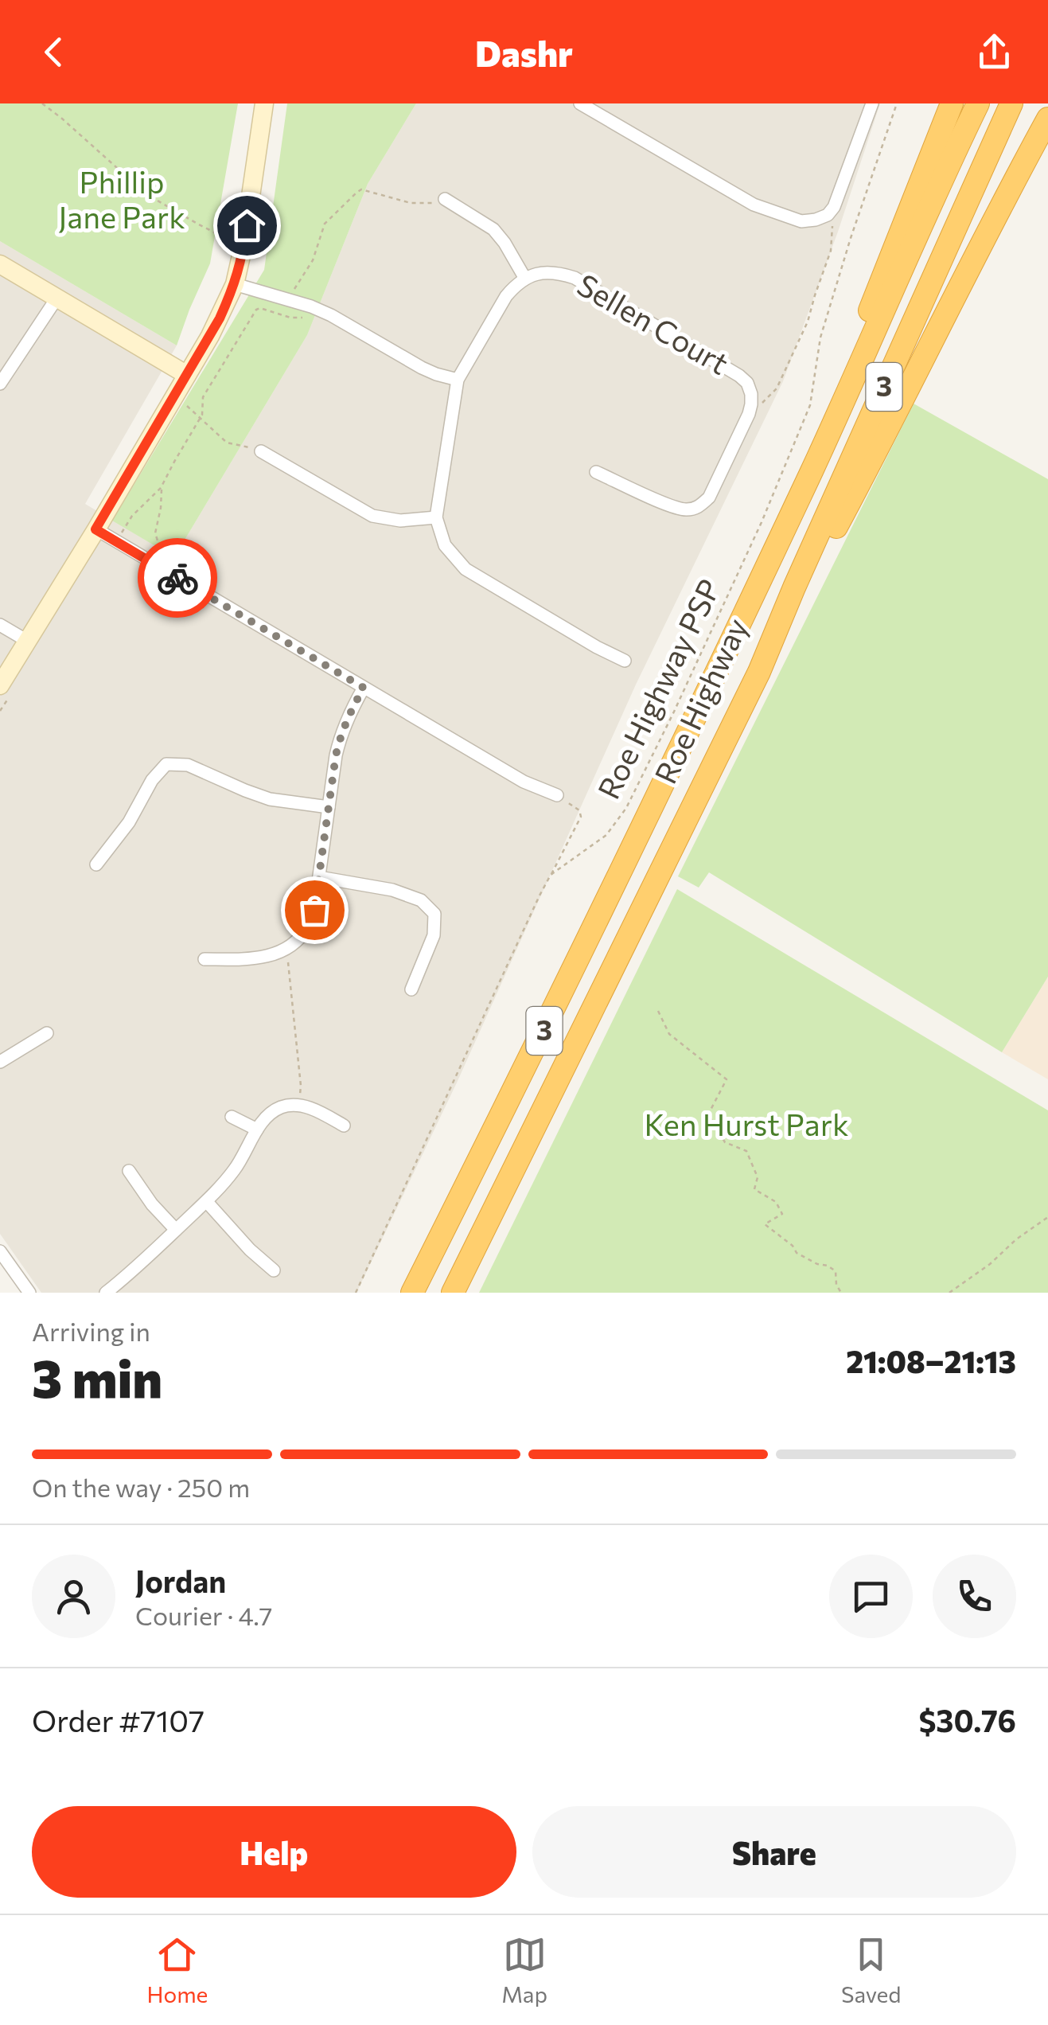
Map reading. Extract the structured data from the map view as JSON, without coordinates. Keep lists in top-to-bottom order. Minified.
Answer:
{"streets":{"highway":["3","Roe Highway"],"street":["Sellen Court"],"path":["Roe Highway PSP"]},"parks":["Phillip Jane Park","Ken Hurst Park"],"page":{"header":"Dashr","heading":["3 min","Arriving in","21:08–21:13"],"panel":["Jordan","Courier · 4.7","Order #7107","$30.76"],"bar":"On the way · 250 m","buttons":["Help","Share"],"tabs":["Home","Map","Saved"]}}
